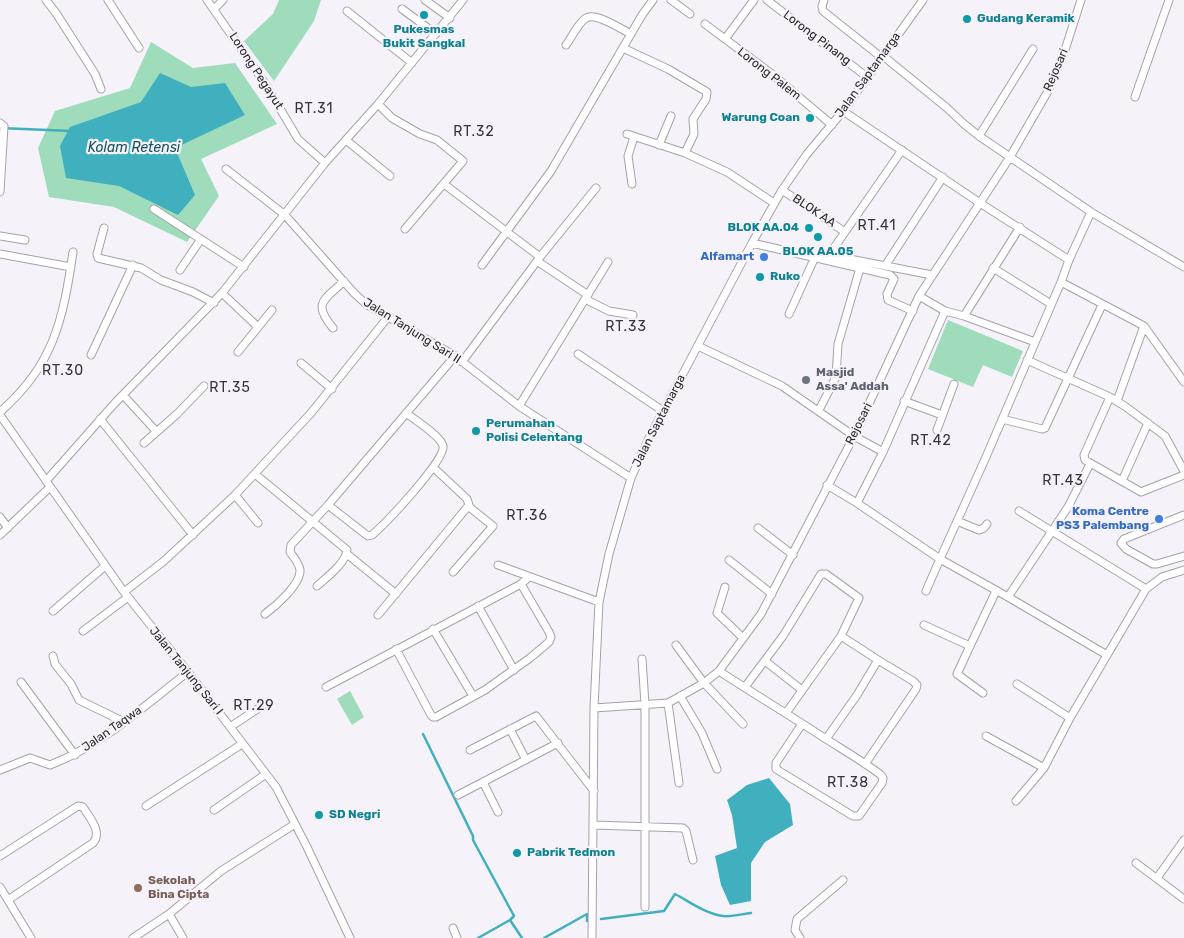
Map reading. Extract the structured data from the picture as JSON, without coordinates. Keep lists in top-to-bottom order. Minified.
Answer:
{"streets":{"street":["Lorong Pinang","Rejosari","Lorong Pegayut","Lorong Palem","Jalan Saptamarga","BLOK AA","Jalan Tanjung Sari II","Jalan Tanjung Sari I","Jalan Taqwa"]},"crossings":[["Lorong Pinang","Jalan Saptamarga"],["Rejosari","Jalan Saptamarga"],["Lorong Palem","Jalan Saptamarga"],["Jalan Saptamarga","BLOK AA"],["Jalan Saptamarga","Jalan Tanjung Sari II"],["Jalan Tanjung Sari I","Jalan Taqwa"]],"districts":["RT.31","RT.32","RT.41","RT.33","RT.30","RT.35","RT.42","RT.43","RT.36","RT.29","RT.38"],"water":["Kolam Retensi"],"places":["Pukesmas Bukit Sangkal","Gudang Keramik","Warung Coan","BLOK AA.04","BLOK AA.05","Alfamart","Ruko","Masjid Assa' Addah","Perumahan Polisi Celentang","Koma Centre PS3 Palembang","SD Negri","Pabrik Tedmon","Sekolah Bina Cipta"]}
